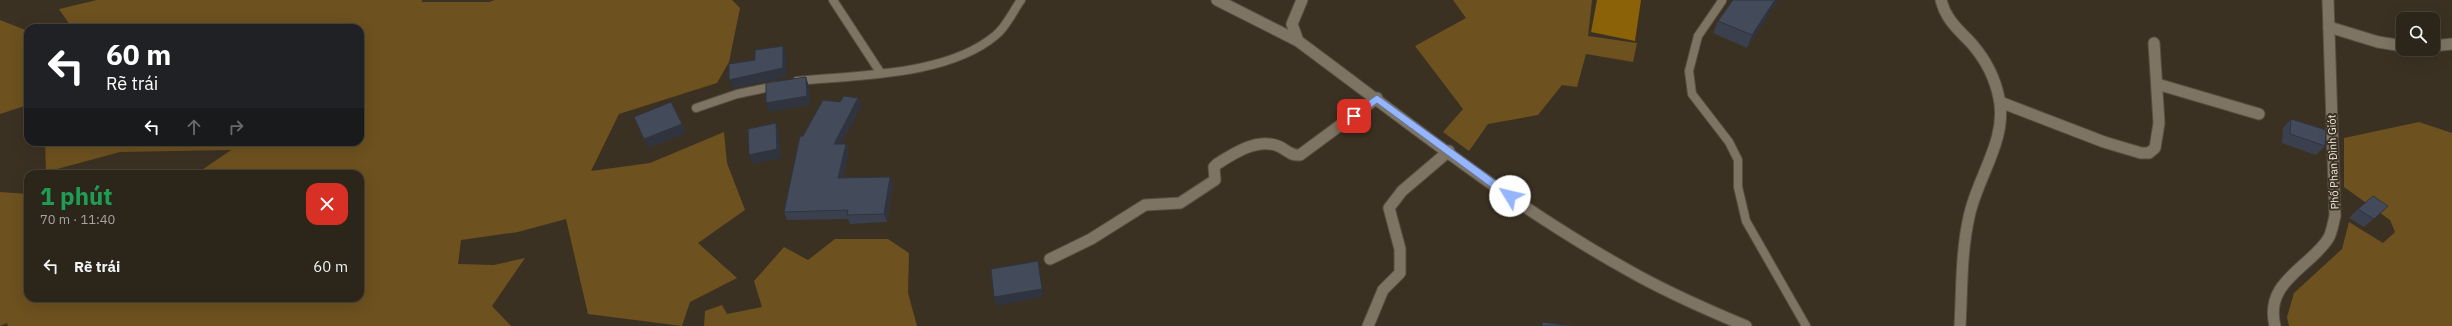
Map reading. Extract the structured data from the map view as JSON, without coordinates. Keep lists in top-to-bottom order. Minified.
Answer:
{"streets":{"street":["Phố Phan Đình Giót"]},"page":{"turn":["60 m","Rẽ trái"],"heading":["1 phút","70 m · 11:40"],"list":[{"name":"Rẽ trái","value":"60 m"}]}}
